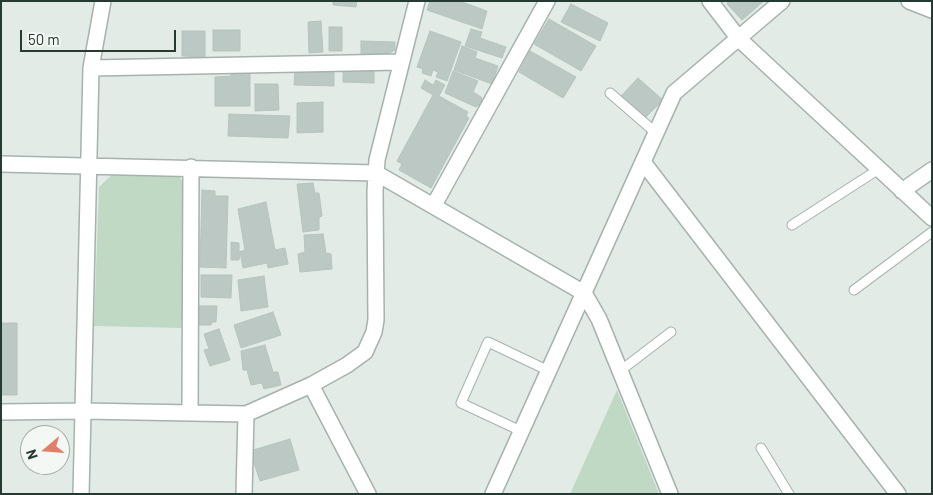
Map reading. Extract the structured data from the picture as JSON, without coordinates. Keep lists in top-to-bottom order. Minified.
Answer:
{"scale_bar":"50 m","north":"left"}
